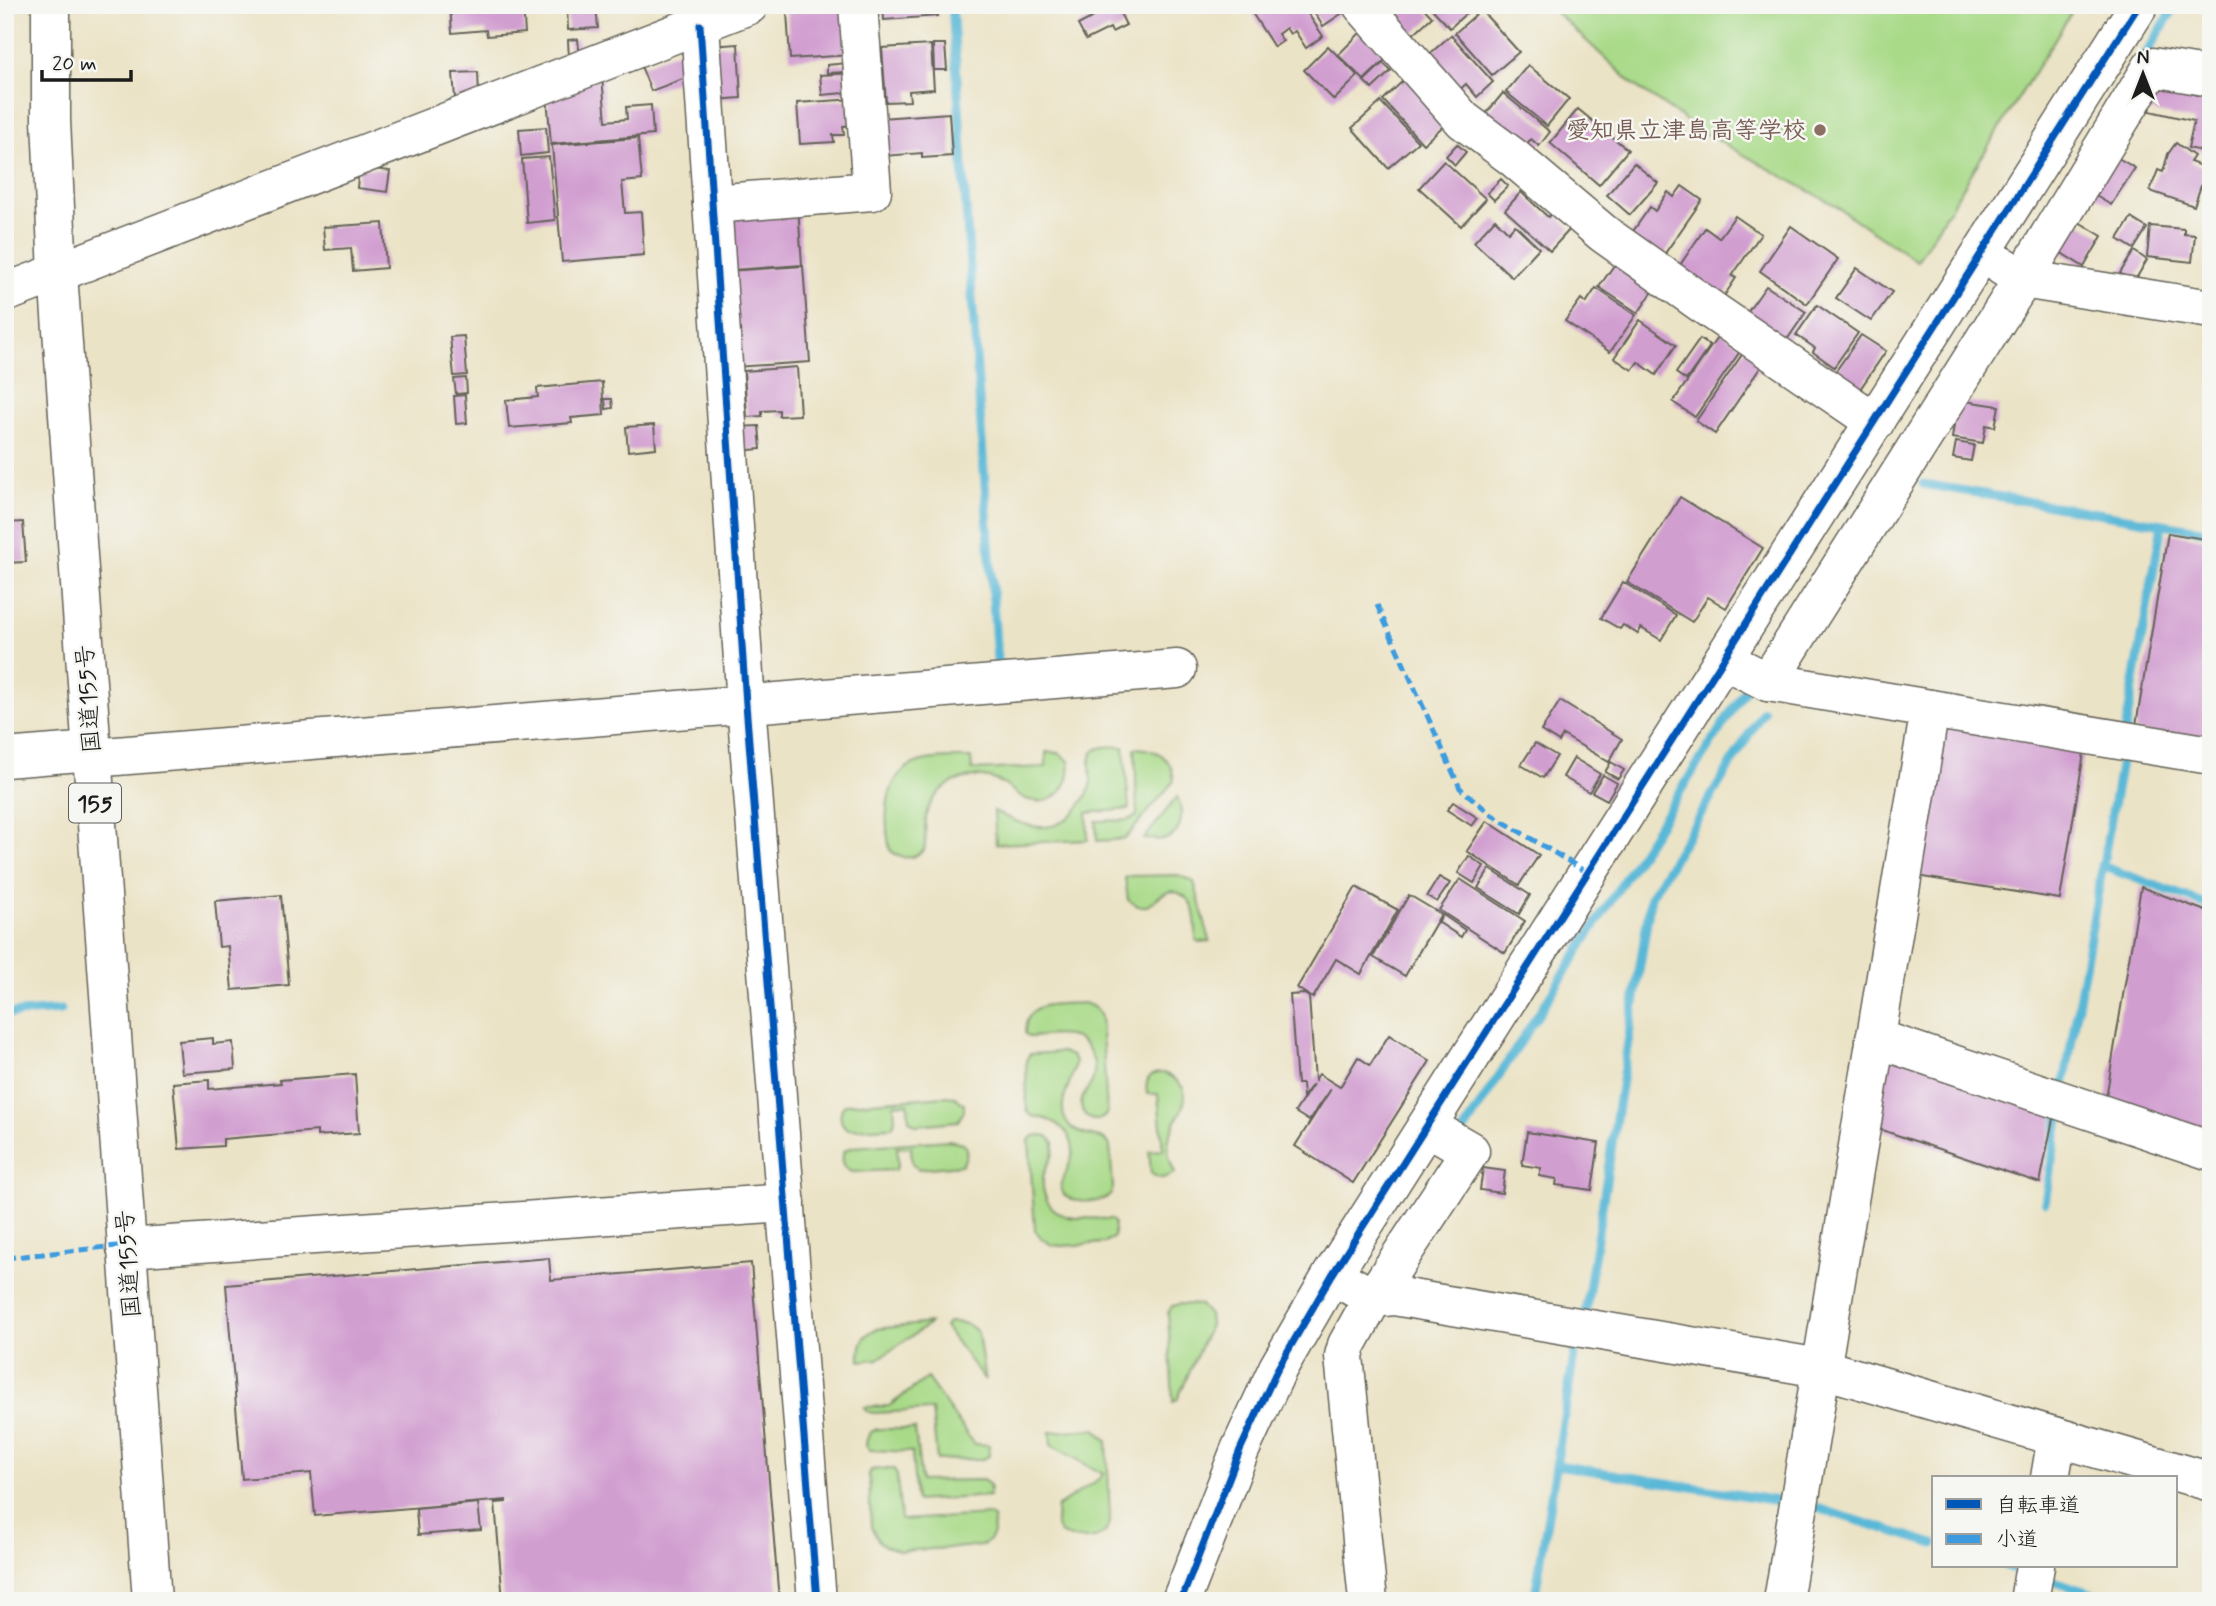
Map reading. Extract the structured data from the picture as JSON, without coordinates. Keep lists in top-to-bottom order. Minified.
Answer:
{"streets":{"main road":["国道155号","155"]},"places":["愛知県立津島高等学校"],"legend":["自転車道","小道"],"scale_bar":"20 m","north":"top"}
